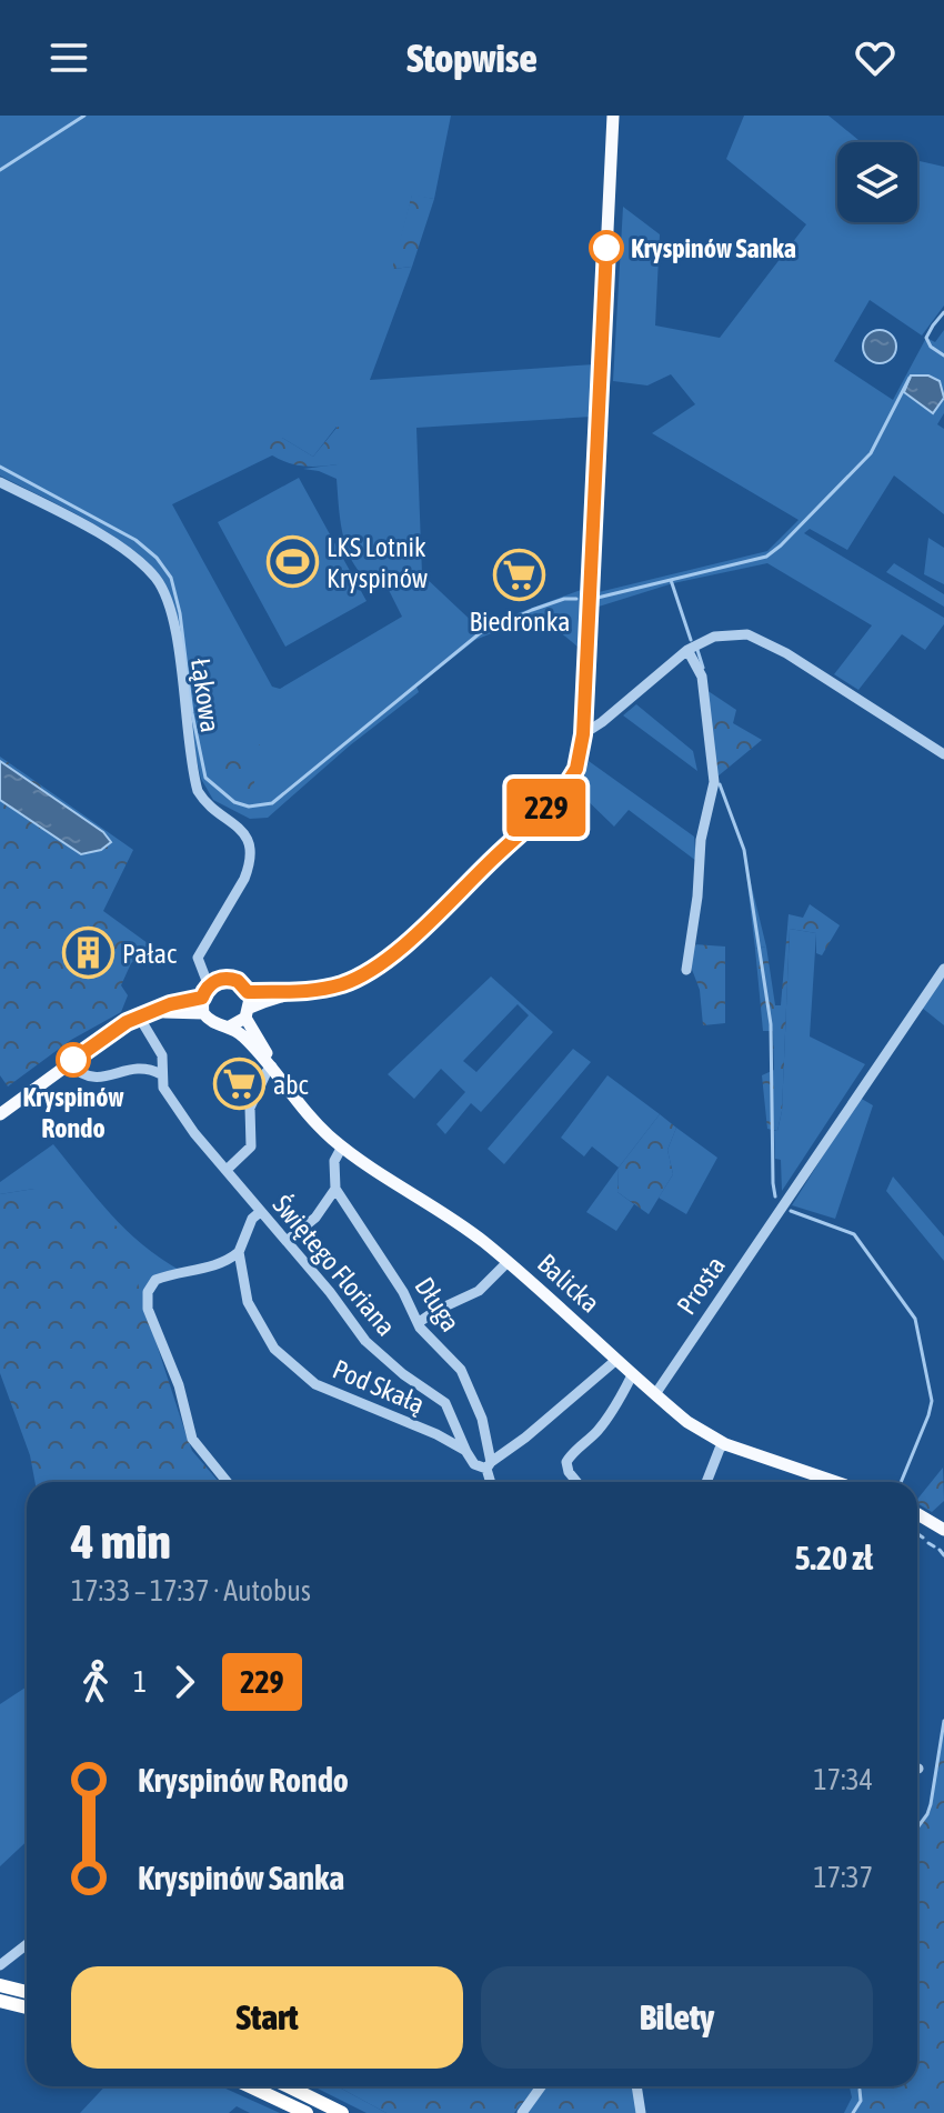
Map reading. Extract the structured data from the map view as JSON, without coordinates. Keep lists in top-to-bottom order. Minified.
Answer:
{"streets":{"main road":["Balicka"],"street":["Łąkowa","Świętego Floriana","Prosta","Długa","Pod Skałą"]},"crossings":[["Świętego Floriana","Długa"],["Świętego Floriana","Pod Skałą"],["Balicka","Prosta"]],"places":{"other":["Kryspinów Sanka","Kryspinów Rondo"],"sports":["LKS Lotnik Kryspinów"],"supermarket":["Biedronka","abc"],"building":["Pałac"]},"lines":["bus line 229"],"page":{"header":"Stopwise","on_map":"229","heading":["4 min","17:33 – 17:37 · Autobus","5.20 zł"],"legs":["1","229"],"list":[{"name":"Kryspinów Rondo","value":"17:34"},{"name":"Kryspinów Sanka","value":"17:37"}],"buttons":["Start","Bilety"]}}
